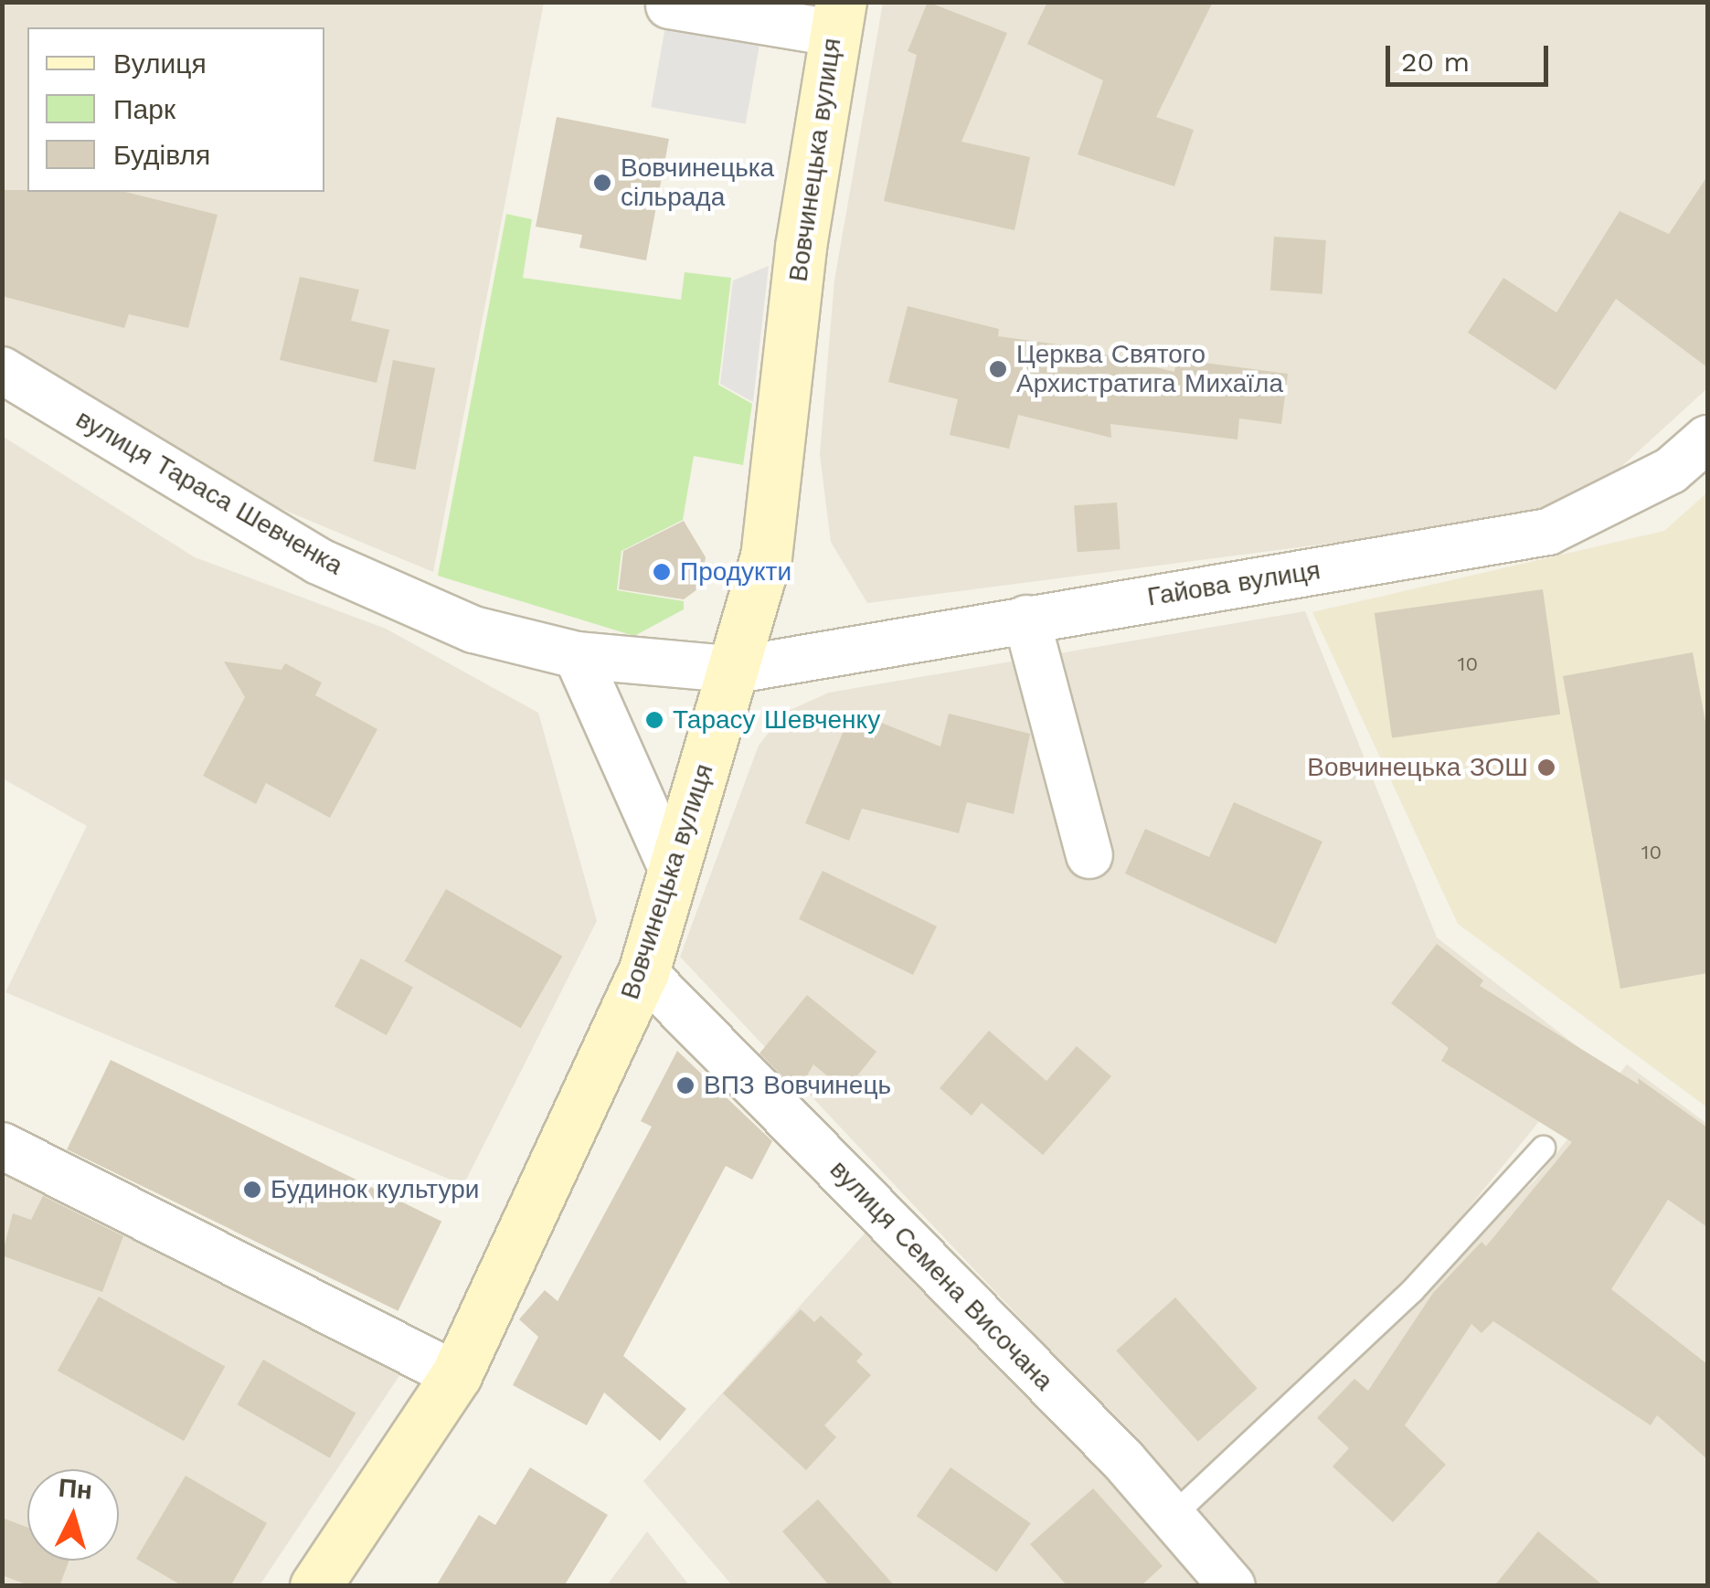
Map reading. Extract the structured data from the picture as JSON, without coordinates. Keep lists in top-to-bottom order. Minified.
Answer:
{"streets":{"street":["Вовчинецька вулиця","вулиця Тараса Шевченка","Гайова вулиця","вулиця Семена Височана"]},"crossings":[["Вовчинецька вулиця","вулиця Тараса Шевченка"],["Вовчинецька вулиця","Гайова вулиця"],["Вовчинецька вулиця","вулиця Семена Височана"],["вулиця Тараса Шевченка","Гайова вулиця"]],"places":["Вовчинецька сільрада","Церква Святого Архистратига Михаїла","Продукти","Тарасу Шевченку","Вовчинецька ЗОШ","ВПЗ Вовчинець","Будинок культури"],"house_numbers":["10","10"],"legend":["Вулиця","Парк","Будівля"],"scale_bar":"20 m","north":"top"}
